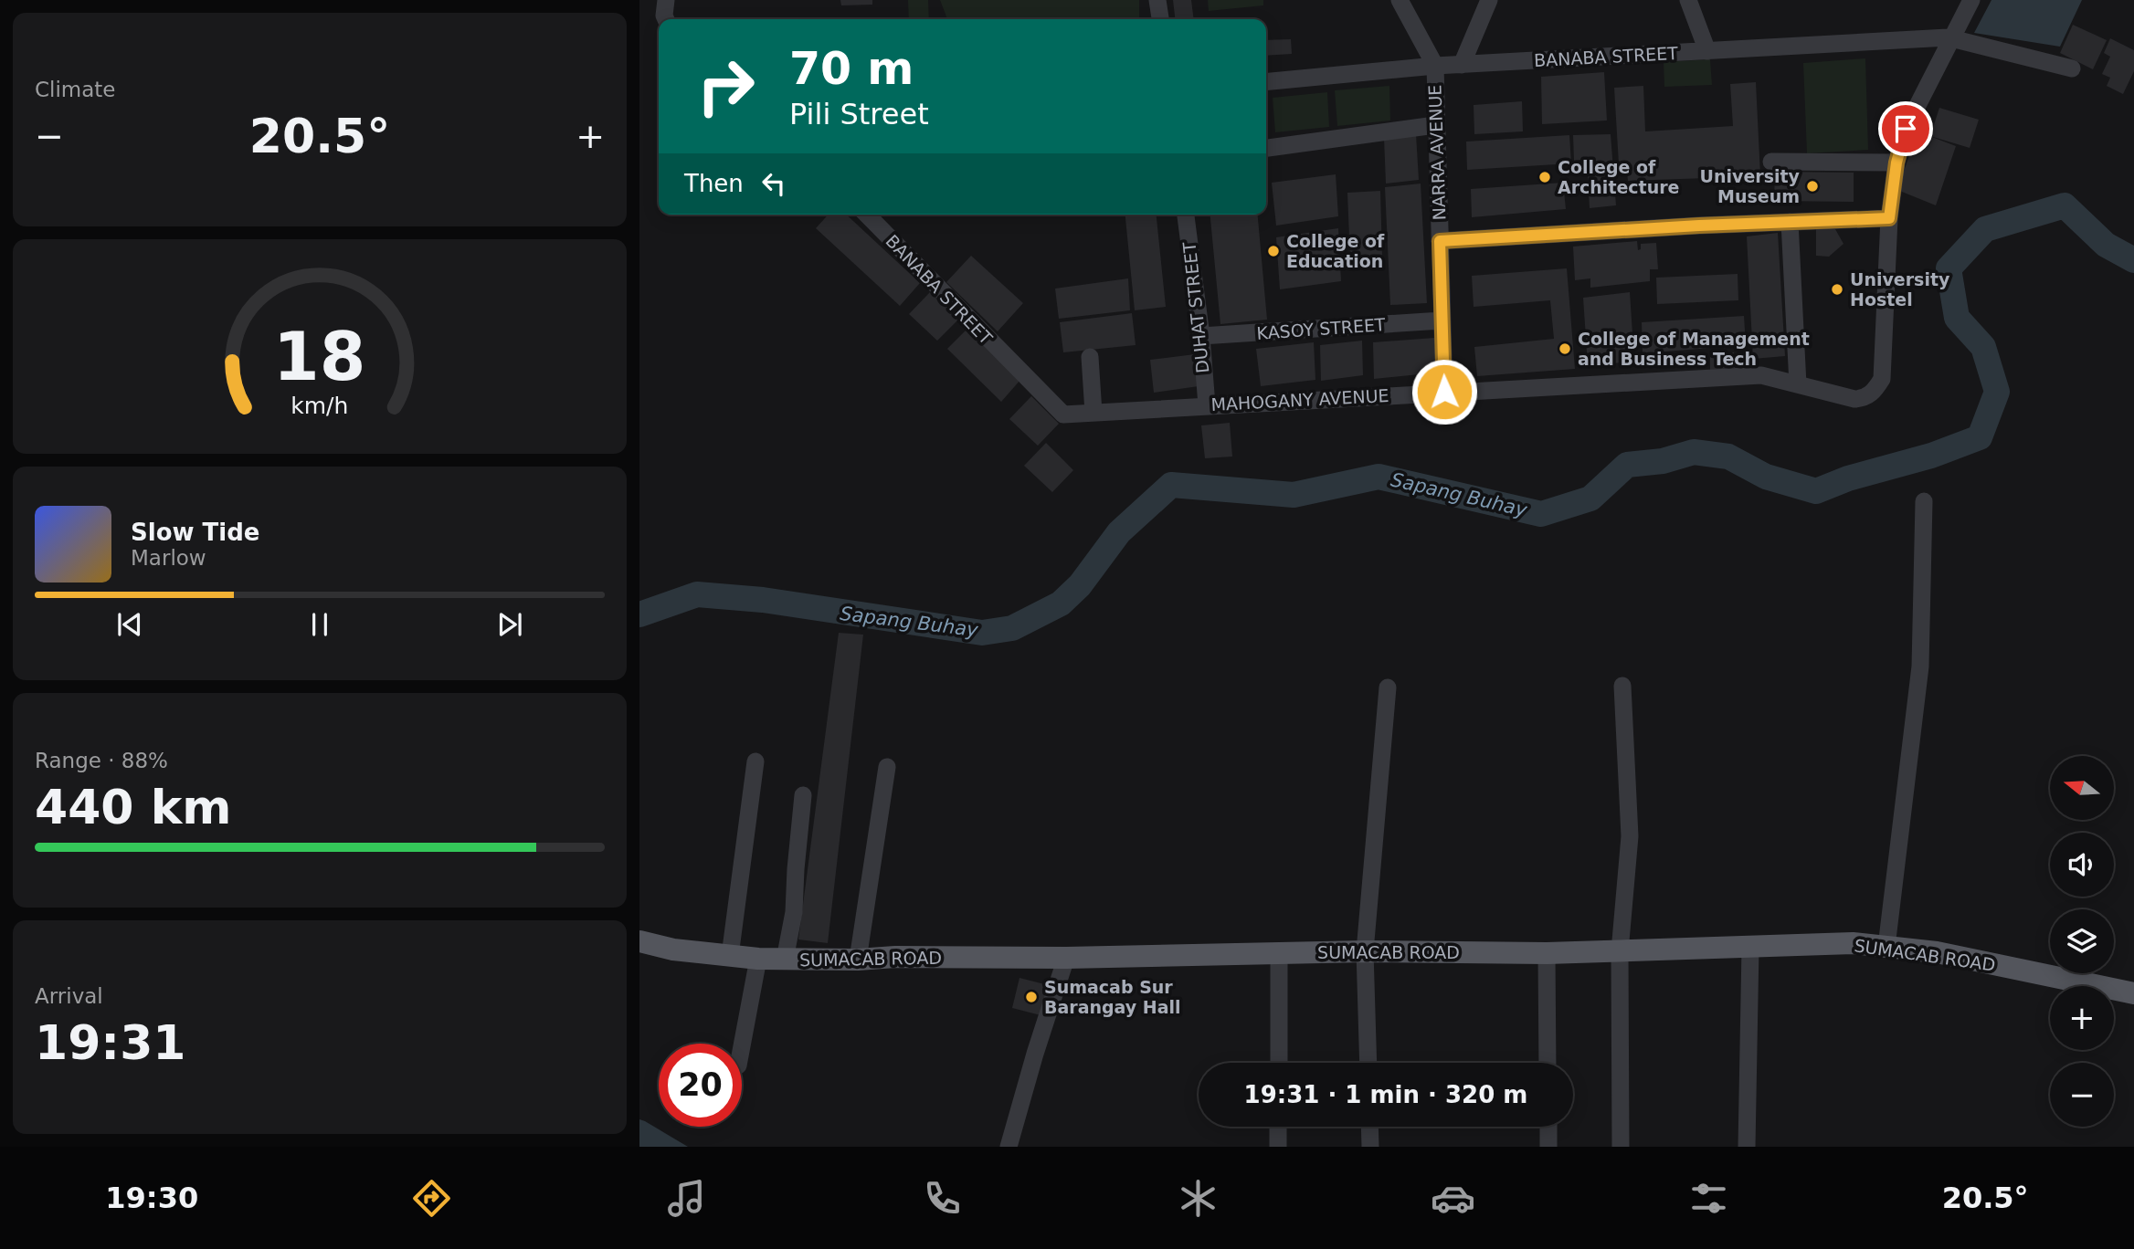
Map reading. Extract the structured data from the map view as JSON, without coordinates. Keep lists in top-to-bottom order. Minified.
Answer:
{"streets":{"main road":["SUMACAB ROAD"],"street":["BANABA STREET","NARRA AVENUE","DUHAT STREET","KASOY STREET","MAHOGANY AVENUE"]},"crossings":[["BANABA STREET","NARRA AVENUE"],["BANABA STREET","MAHOGANY AVENUE"],["NARRA AVENUE","KASOY STREET"],["NARRA AVENUE","MAHOGANY AVENUE"],["DUHAT STREET","KASOY STREET"],["DUHAT STREET","MAHOGANY AVENUE"]],"water":["Sapang Buhay"],"places":["College of Architecture","University Museum","College of Education","University Hostel","College of Management and Business Tech","Sumacab Sur Barangay Hall"],"north":"left","page":{"tile":["Climate",["Range · 88%","440 km"],["Arrival","19:31"]],"turn":["70 m","Pili Street"],"heat":["−","20.5°","+"],"then":"Then","song":["Slow Tide","Marlow"],"map_buttons":["+","−"],"limit":"20","trip":"19:31 · 1 min · 320 m","tabs":["19:30","20.5°"],"gauge":["18","km/h"]}}
